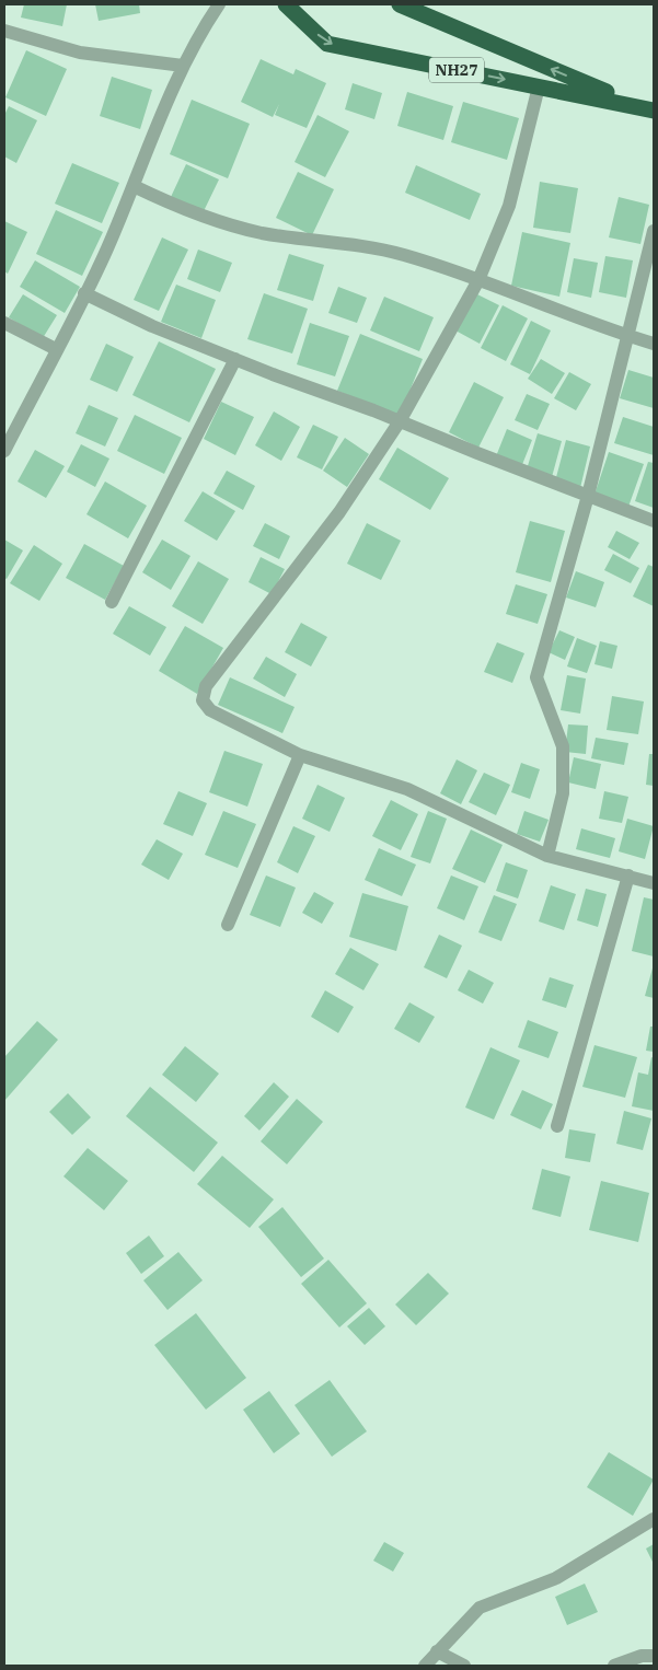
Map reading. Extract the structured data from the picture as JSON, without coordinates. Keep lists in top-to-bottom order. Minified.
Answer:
{"streets":{"highway":["NH27"]}}
